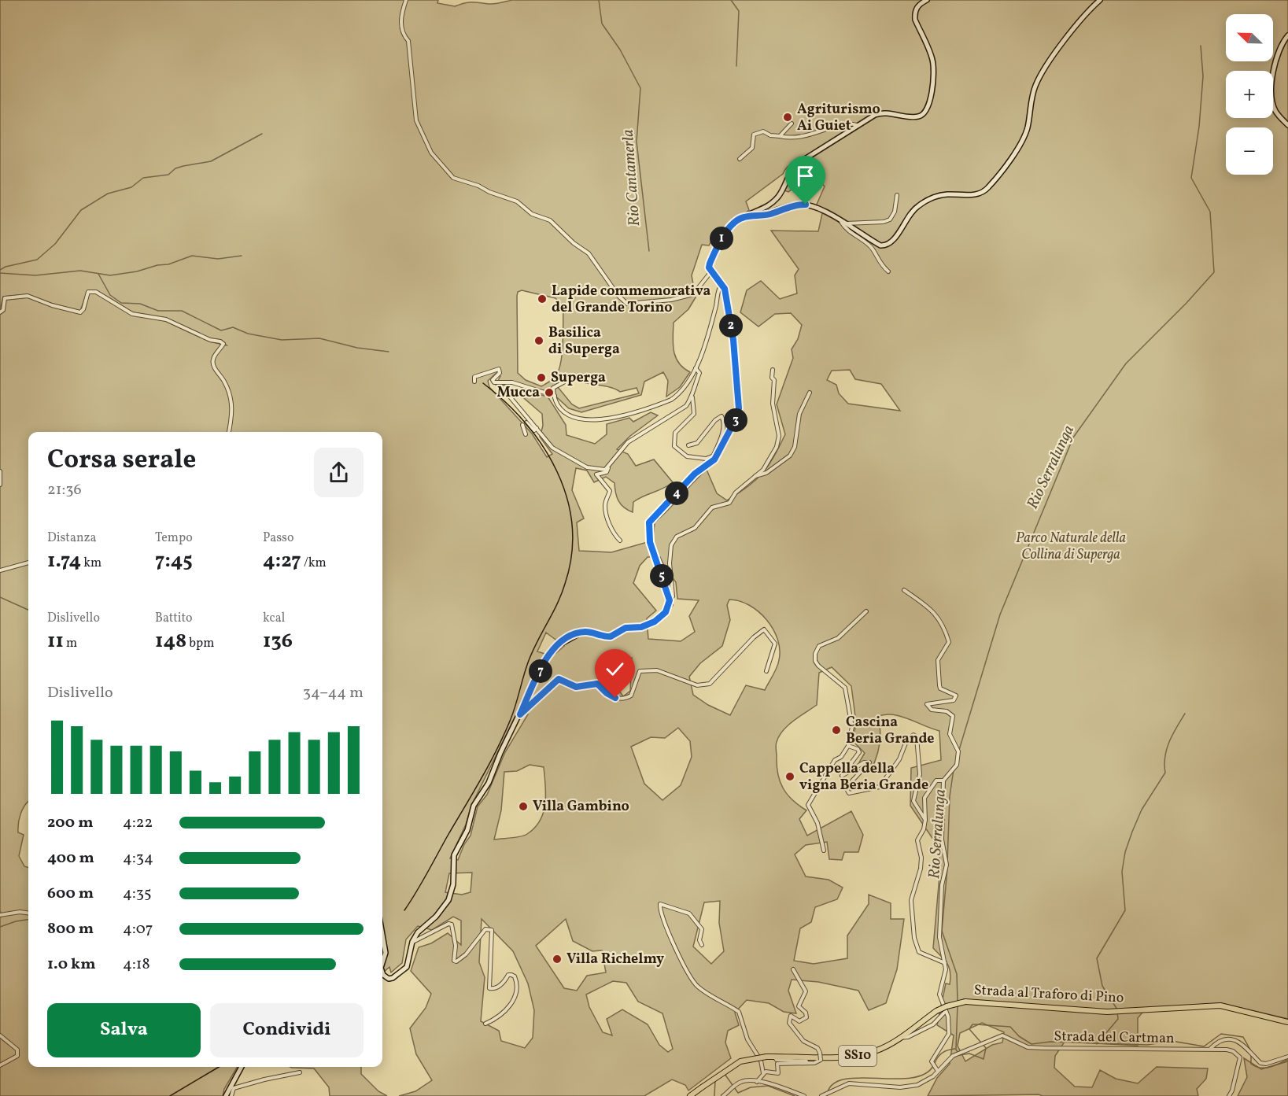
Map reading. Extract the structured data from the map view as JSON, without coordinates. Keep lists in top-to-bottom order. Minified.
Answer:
{"streets":{"main road":["Strada al Traforo di Pino","SS10"],"street":["Strada del Cartman"]},"water":["Rio Cantamerla","Rio Serralunga"],"parks":["Parco Naturale della Collina di Superga"],"places":["Agriturismo Ai Guiet","Lapide commemorativa del Grande Torino","Basilica di Superga","Superga","Mucca","Cascina Beria Grande","Cappella della vigna Beria Grande","Villa Gambino","Villa Richelmy"],"north":"top left","page":{"map_buttons":["+","−"],"pins":["1","2","3","4","5","7"],"heading":["Corsa serale","21:36"],"stats":[["Distanza","1.74 km"],["Tempo","7:45"],["Passo","4:27 /km"],["Dislivello","11 m"],["Battito","148 bpm"],["kcal","136"]],"chart":["Dislivello","34–44 m"],"list":[{"name":"200 m","note":"4:22"},{"name":"400 m","note":"4:34"},{"name":"600 m","note":"4:35"},{"name":"800 m","note":"4:07"},{"name":"1.0 km","note":"4:18"}],"buttons":["Salva","Condividi"]}}
